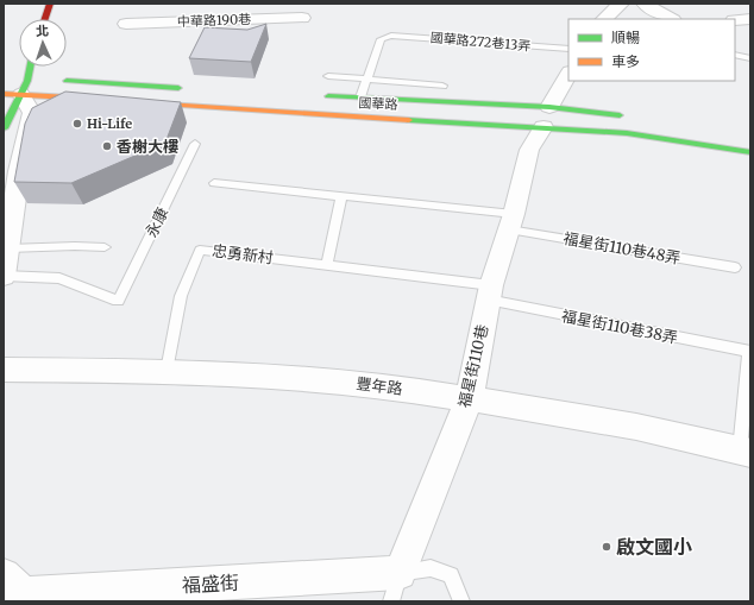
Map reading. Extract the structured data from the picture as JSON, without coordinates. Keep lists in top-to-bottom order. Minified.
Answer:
{"streets":{"main road":["國華路"],"street":["中華路190巷","福星街110巷","豐年路","福盛街"],"lane":["國華路272巷13弄","永康","福星街110巷48弄","忠勇新村","福星街110巷38弄"]},"crossings":[["國華路","福星街110巷"],["福星街110巷48弄","福星街110巷"],["忠勇新村","福星街110巷38弄"],["忠勇新村","福星街110巷"],["忠勇新村","豐年路"],["福星街110巷38弄","福星街110巷"],["福星街110巷","豐年路"],["福星街110巷","福盛街"]],"places":["Hi-Life","香榭大樓","啟文國小"],"legend":["順暢","車多"],"north":"top"}
